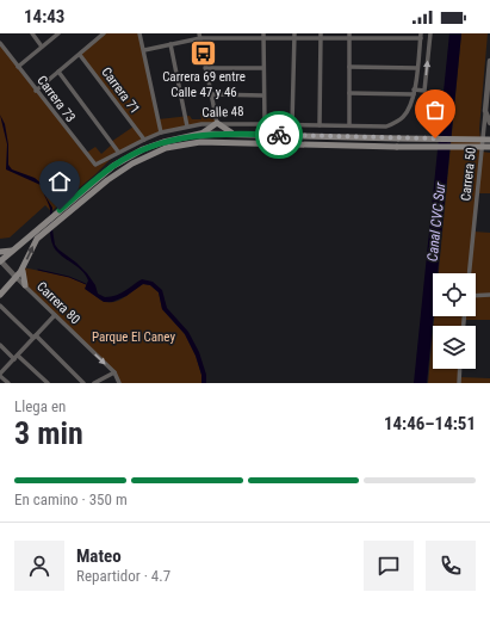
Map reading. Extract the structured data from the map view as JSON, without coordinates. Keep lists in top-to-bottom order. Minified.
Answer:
{"streets":{"main road":["Calle 48"],"street":["Carrera 71","Carrera 73","Carrera 50","Carrera 80"]},"crossings":[["Carrera 71","Calle 48"],["Carrera 73","Calle 48"],["Calle 48","Carrera 80"]],"water":["Canal CVC Sur"],"parks":["Parque El Caney"],"places":{"bus stop":["Carrera 69 entre Calle 47 y 46"]},"page":{"status":"14:43","heading":["3 min","Llega en","14:46–14:51"],"panel":["Mateo","Repartidor · 4.7"],"bar":"En camino · 350 m"}}
